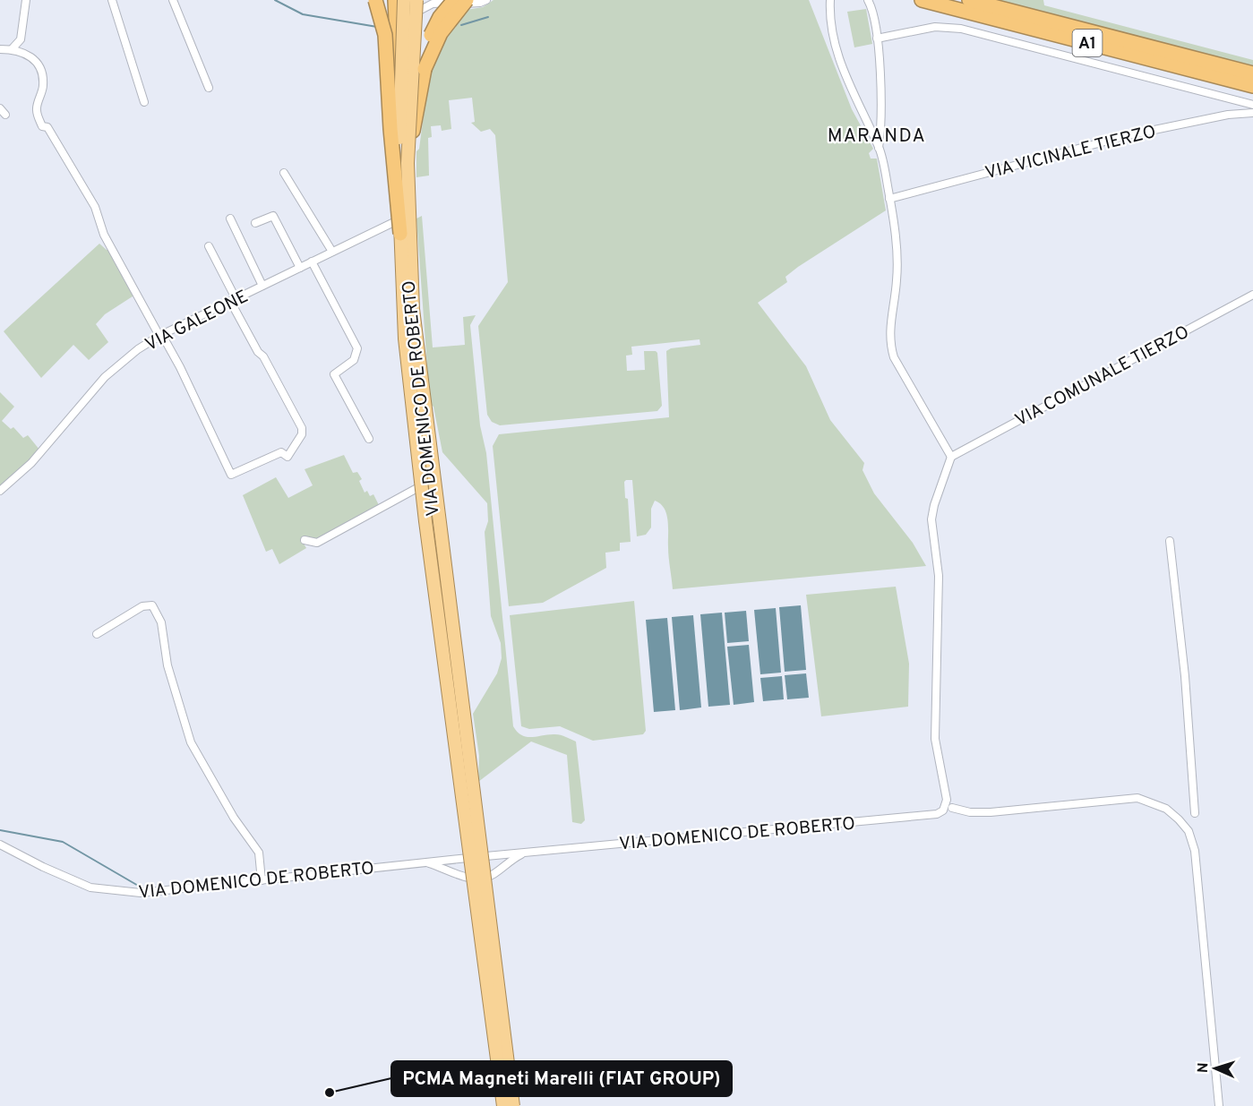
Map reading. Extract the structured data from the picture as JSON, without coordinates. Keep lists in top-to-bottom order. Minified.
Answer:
{"streets":{"highway":["A1"],"street":["VIA VICINALE TIERZO","VIA GALEONE","VIA COMUNALE TIERZO","VIA DOMENICO DE ROBERTO"]},"crossings":[["VIA GALEONE","VIA DOMENICO DE ROBERTO"]],"districts":["MARANDA"],"places":["PCMA Magneti Marelli (FIAT GROUP)"],"north":"left"}
